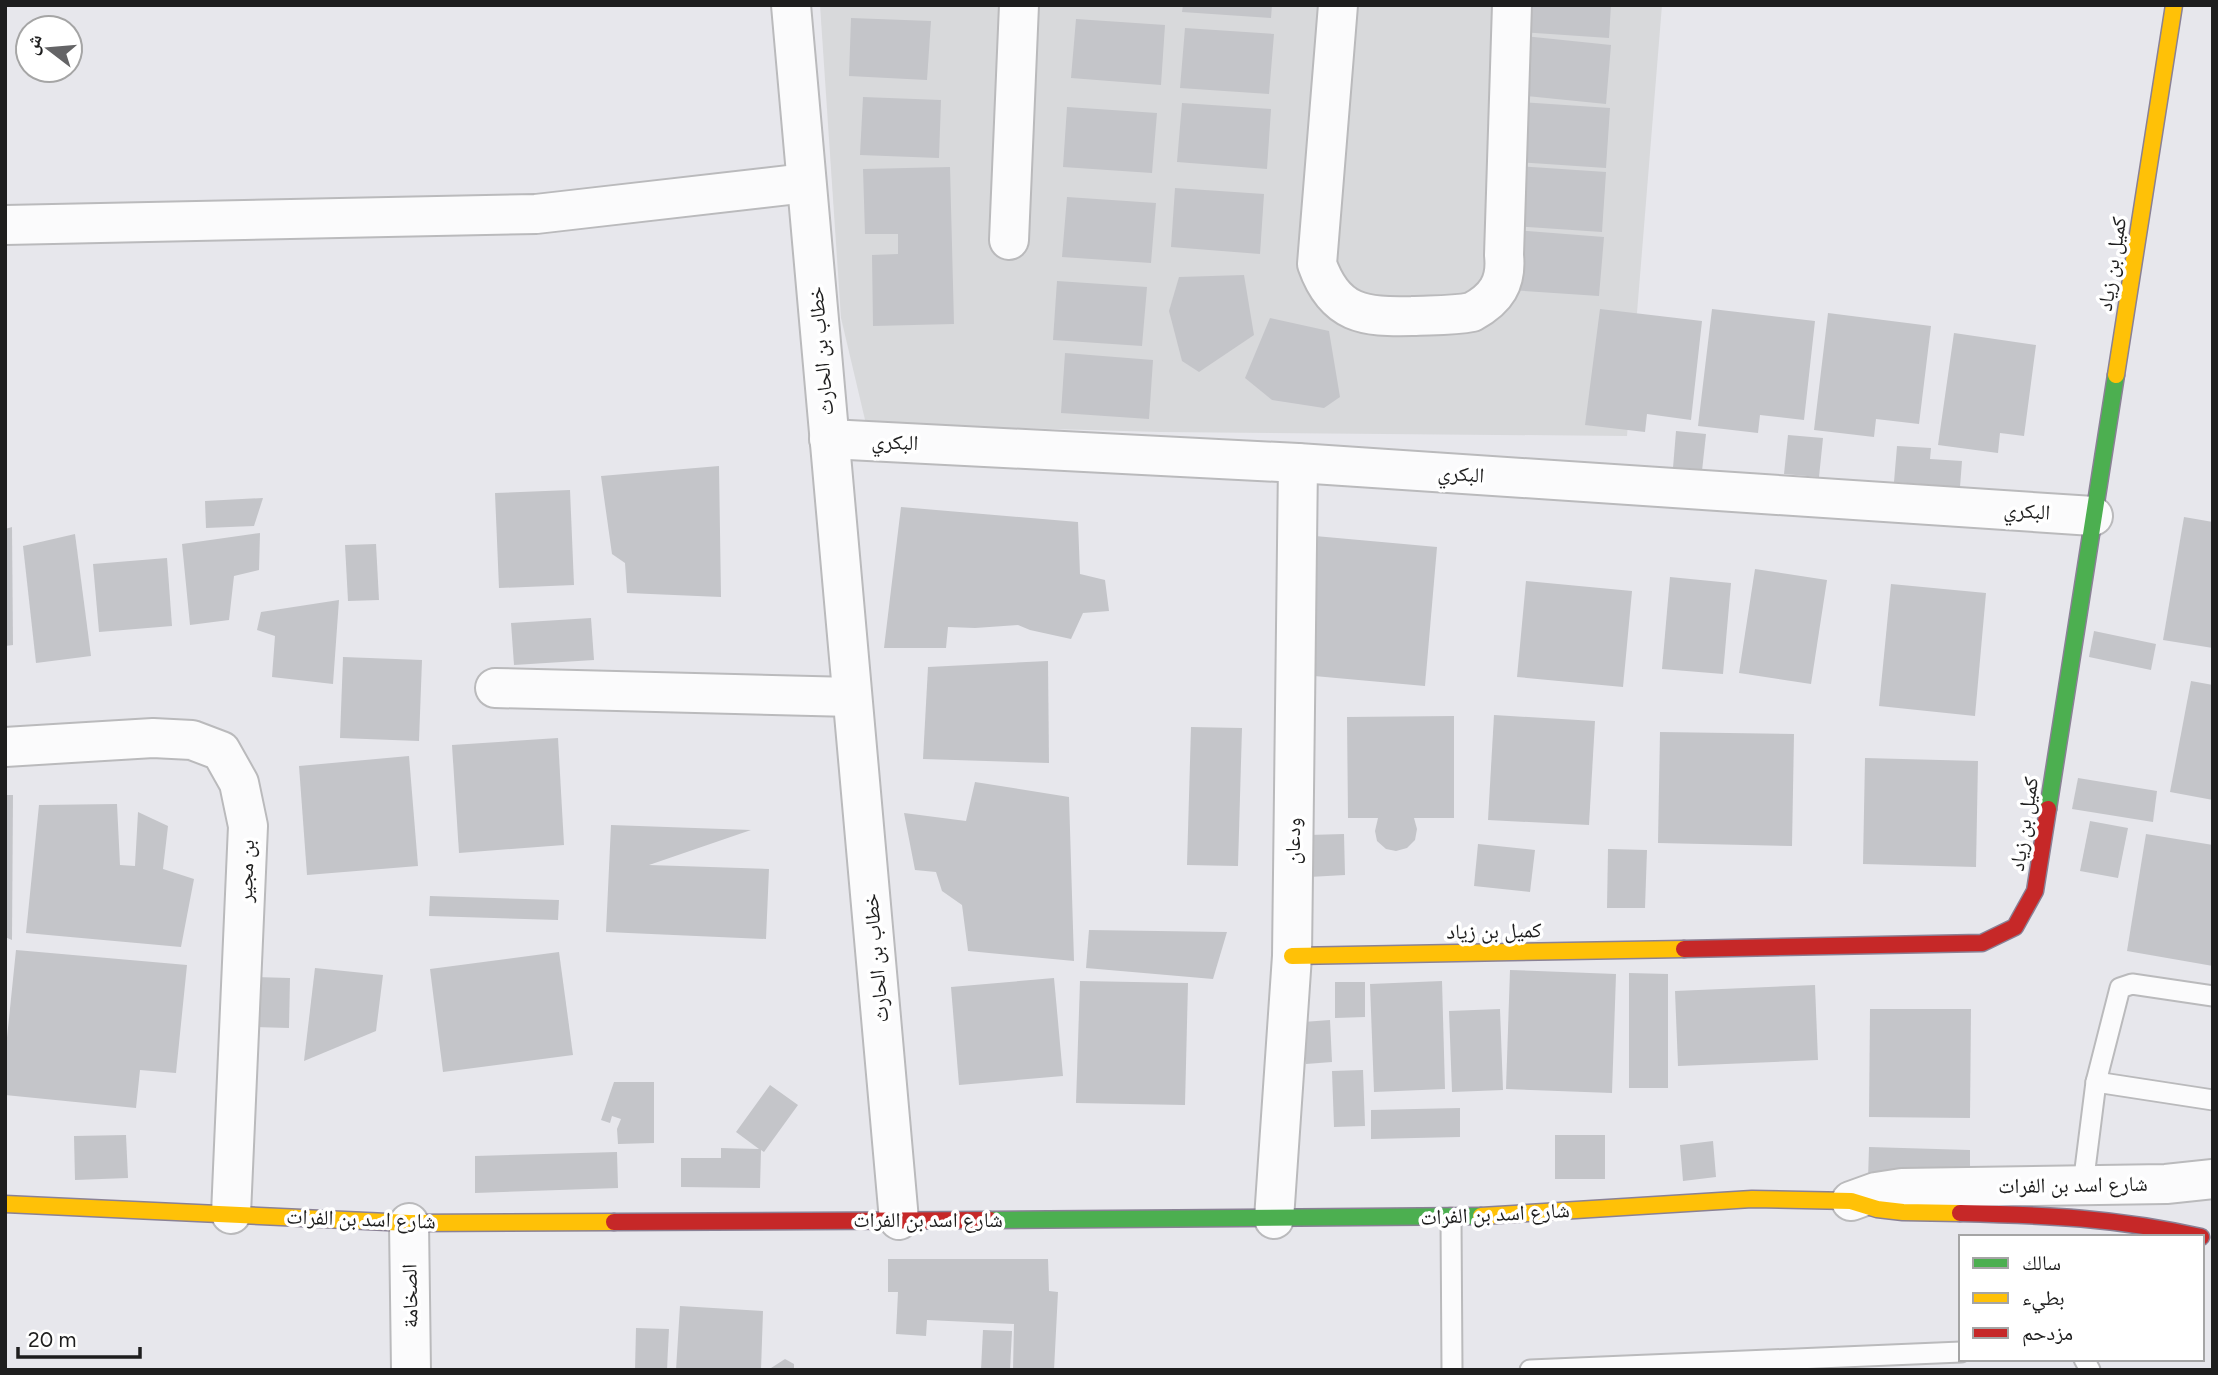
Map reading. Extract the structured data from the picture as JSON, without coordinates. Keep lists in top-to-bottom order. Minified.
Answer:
{"streets":{"street":["كميل بن زياد","خطاب بن الحارث","البكري","ودعان","بن مجير","شارع اسد بن الفرات","الصخامة"]},"crossings":[["كميل بن زياد","البكري"],["كميل بن زياد","ودعان"],["خطاب بن الحارث","البكري"],["خطاب بن الحارث","شارع اسد بن الفرات"],["البكري","ودعان"],["ودعان","شارع اسد بن الفرات"],["بن مجير","شارع اسد بن الفرات"],["شارع اسد بن الفرات","الصخامة"]],"legend":["سالك","بطيء","مزدحم"],"scale_bar":"20 m","north":"left"}
